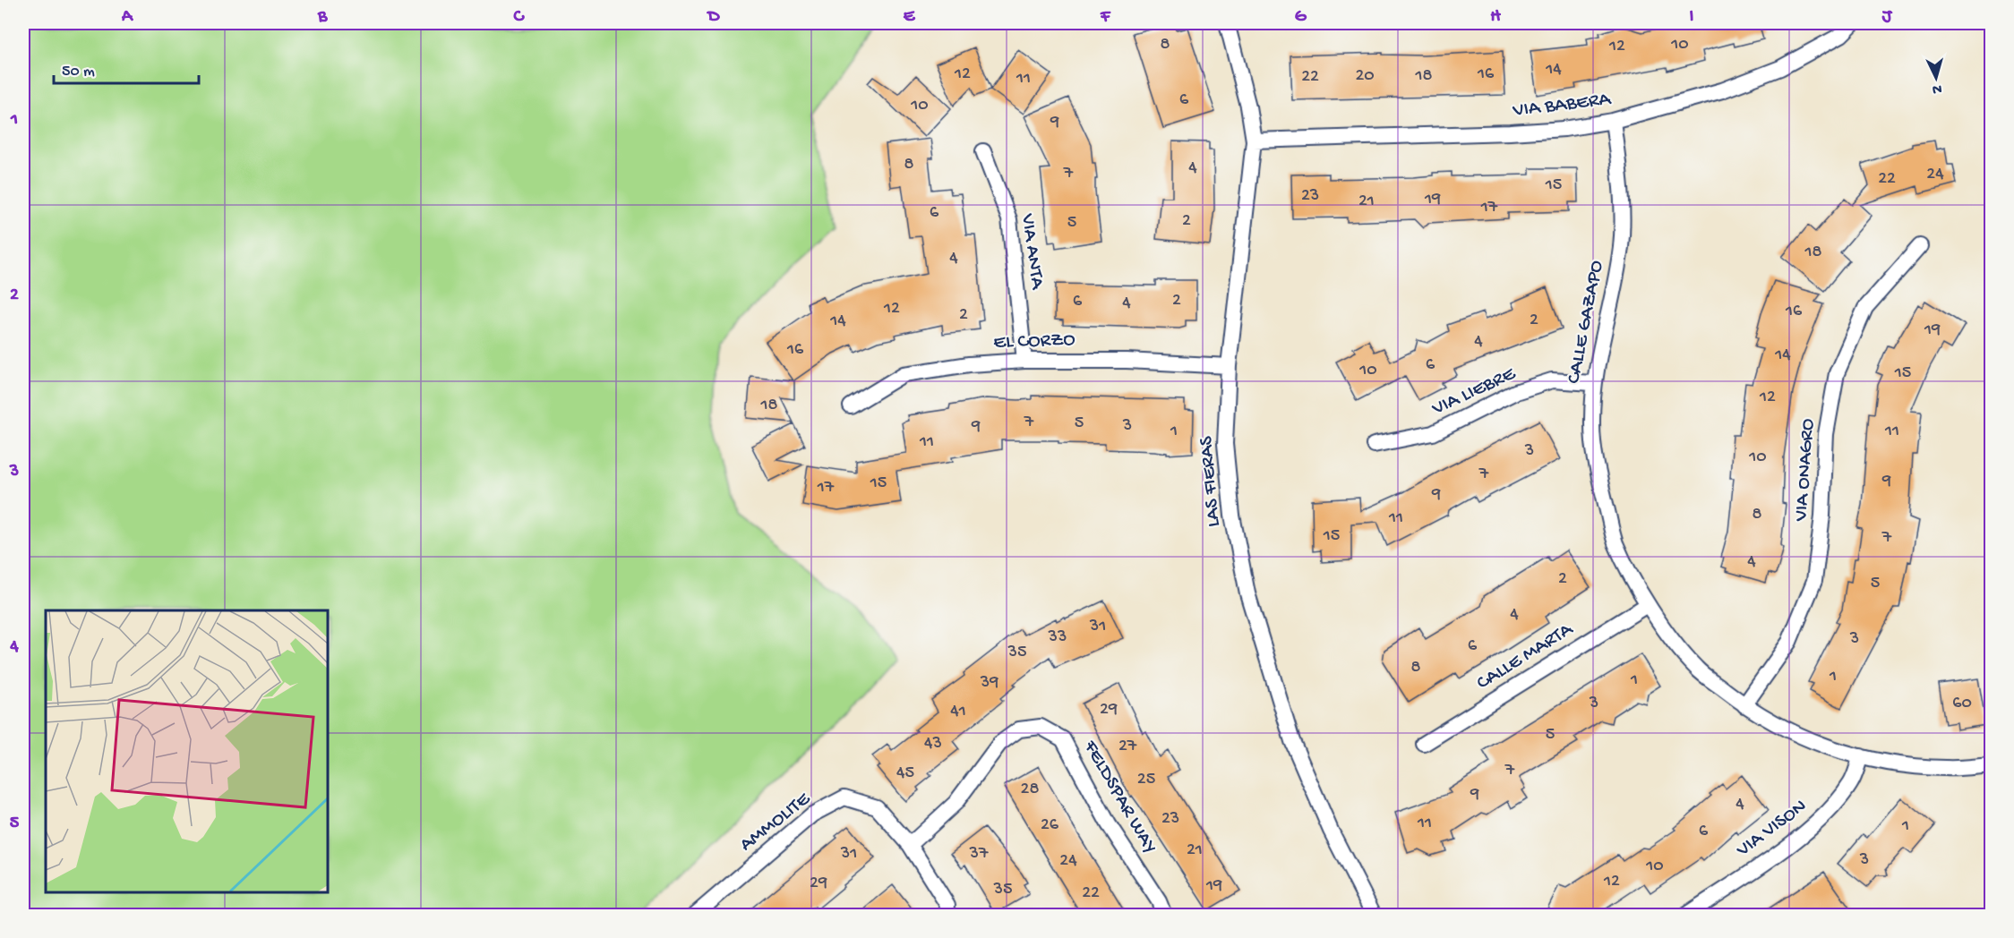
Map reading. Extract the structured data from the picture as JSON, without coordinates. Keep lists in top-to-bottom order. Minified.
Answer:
{"streets":{"street":["VIA BABERA","VIA ANTA","CALLE GAZAPO","EL CORZO","VIA LIEBRE","VIA ONAGRO","LAS FIERAS","CALLE MARTA","FELDSPAR WAY","AMMOLITE","VIA VISON"]},"crossings":[["VIA BABERA","CALLE GAZAPO"],["VIA BABERA","LAS FIERAS"],["VIA ANTA","EL CORZO"],["CALLE GAZAPO","VIA LIEBRE"],["CALLE GAZAPO","VIA ONAGRO"],["CALLE GAZAPO","CALLE MARTA"],["CALLE GAZAPO","VIA VISON"],["EL CORZO","LAS FIERAS"],["FELDSPAR WAY","AMMOLITE"]],"house_numbers":["8","10","12","14","12","16","20","18","22","11","6","10","9","8","4","7","24","22","15","23","19","21","17","6","2","5","18","4","2","6","4","12","16","2","2","14","19","4","16","14","6","10","15","12","18","7","5","3","9","1","11","11","3","10","7","9","15","17","9","8","11","15","7","4","2","5","4","31","33","3","6","35","8","1","1","39","3","60","29","41","5","43","27","7","45","25","28","9","4","23","11","26","1","6","21","31","37","3","24","10","12","29","19","35","22"],"scale_bar":"50 m","north":"bottom","grid":{"columns":["A","B","C","D","E","F","G","H","I","J"],"rows":["1","2","3","4","5"]}}
